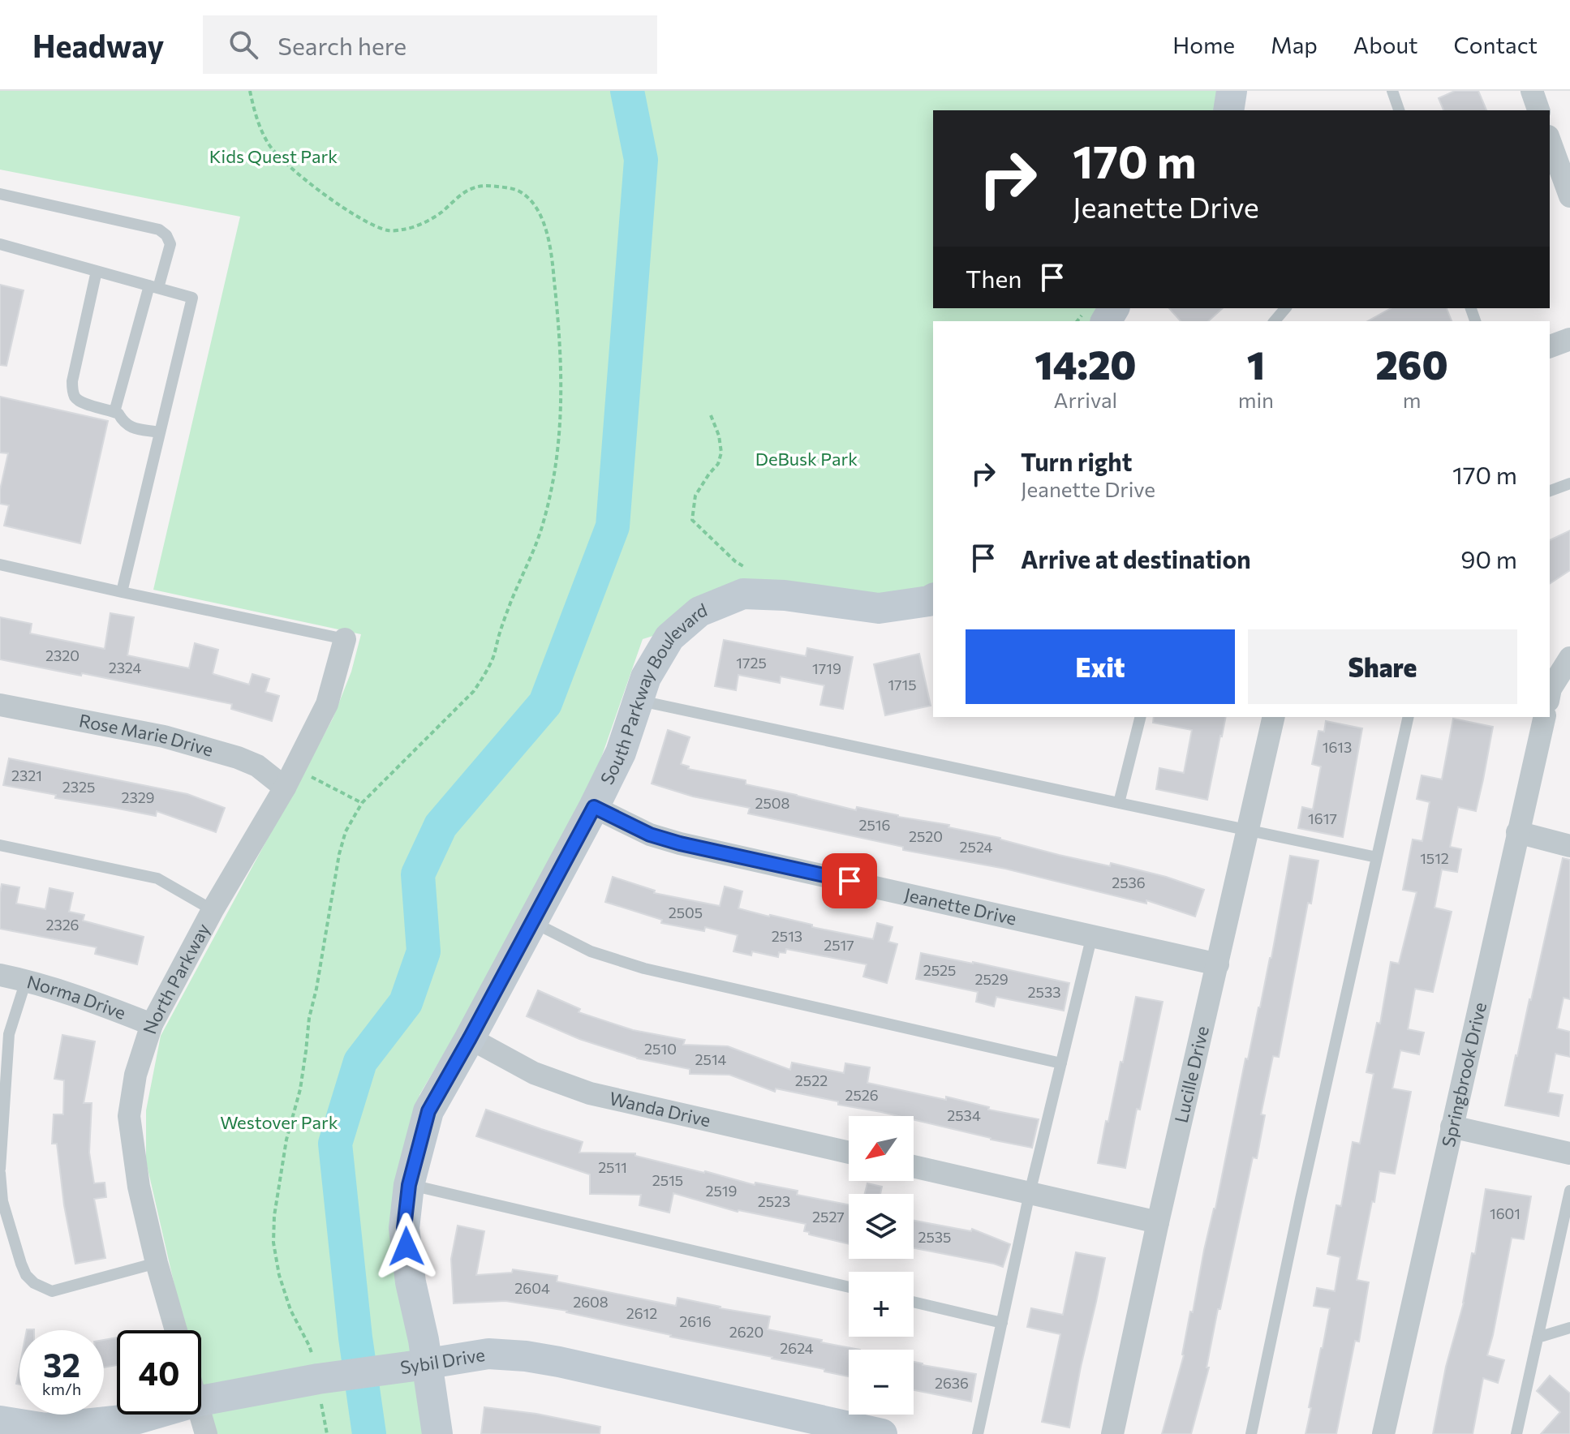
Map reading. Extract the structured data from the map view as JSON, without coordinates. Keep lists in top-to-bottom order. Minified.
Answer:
{"streets":{"street":["South Parkway Boulevard","Rose Marie Drive","Jeanette Drive","North Parkway","Norma Drive","Lucille Drive","Springbrook Drive","Wanda Drive","Sybil Drive"]},"crossings":[["South Parkway Boulevard","Jeanette Drive"],["South Parkway Boulevard","Wanda Drive"],["South Parkway Boulevard","Sybil Drive"],["Rose Marie Drive","North Parkway"],["Jeanette Drive","Lucille Drive"],["North Parkway","Norma Drive"]],"parks":["Kids Quest Park","DeBusk Park","Westover Park"],"house_numbers":["2320","1725","2324","1719","1715","1613","2321","2325","2329","2508","1617","2516","2520","2524","1512","2536","2505","2326","2513","2517","2525","2529","2533","2510","2514","2522","2526","2534","2511","2515","2519","2523","1601","2527","2535","2604","2608","2612","2616","2620","2624","2636"],"north":"bottom left","page":{"header":"Headway","search":"Search here","nav":["Home","Map","About","Contact"],"turn":["170 m","Jeanette Drive"],"then":"Then","eta":["14:20","Arrival","1","min","260","m"],"list":[{"name":"Turn right","note":"Jeanette Drive","value":"170 m"},{"name":"Arrive at destination","value":"90 m"}],"buttons":["Exit","Share"],"map_buttons":["+","−"],"speed":"32 km/h","limit":"40"}}
